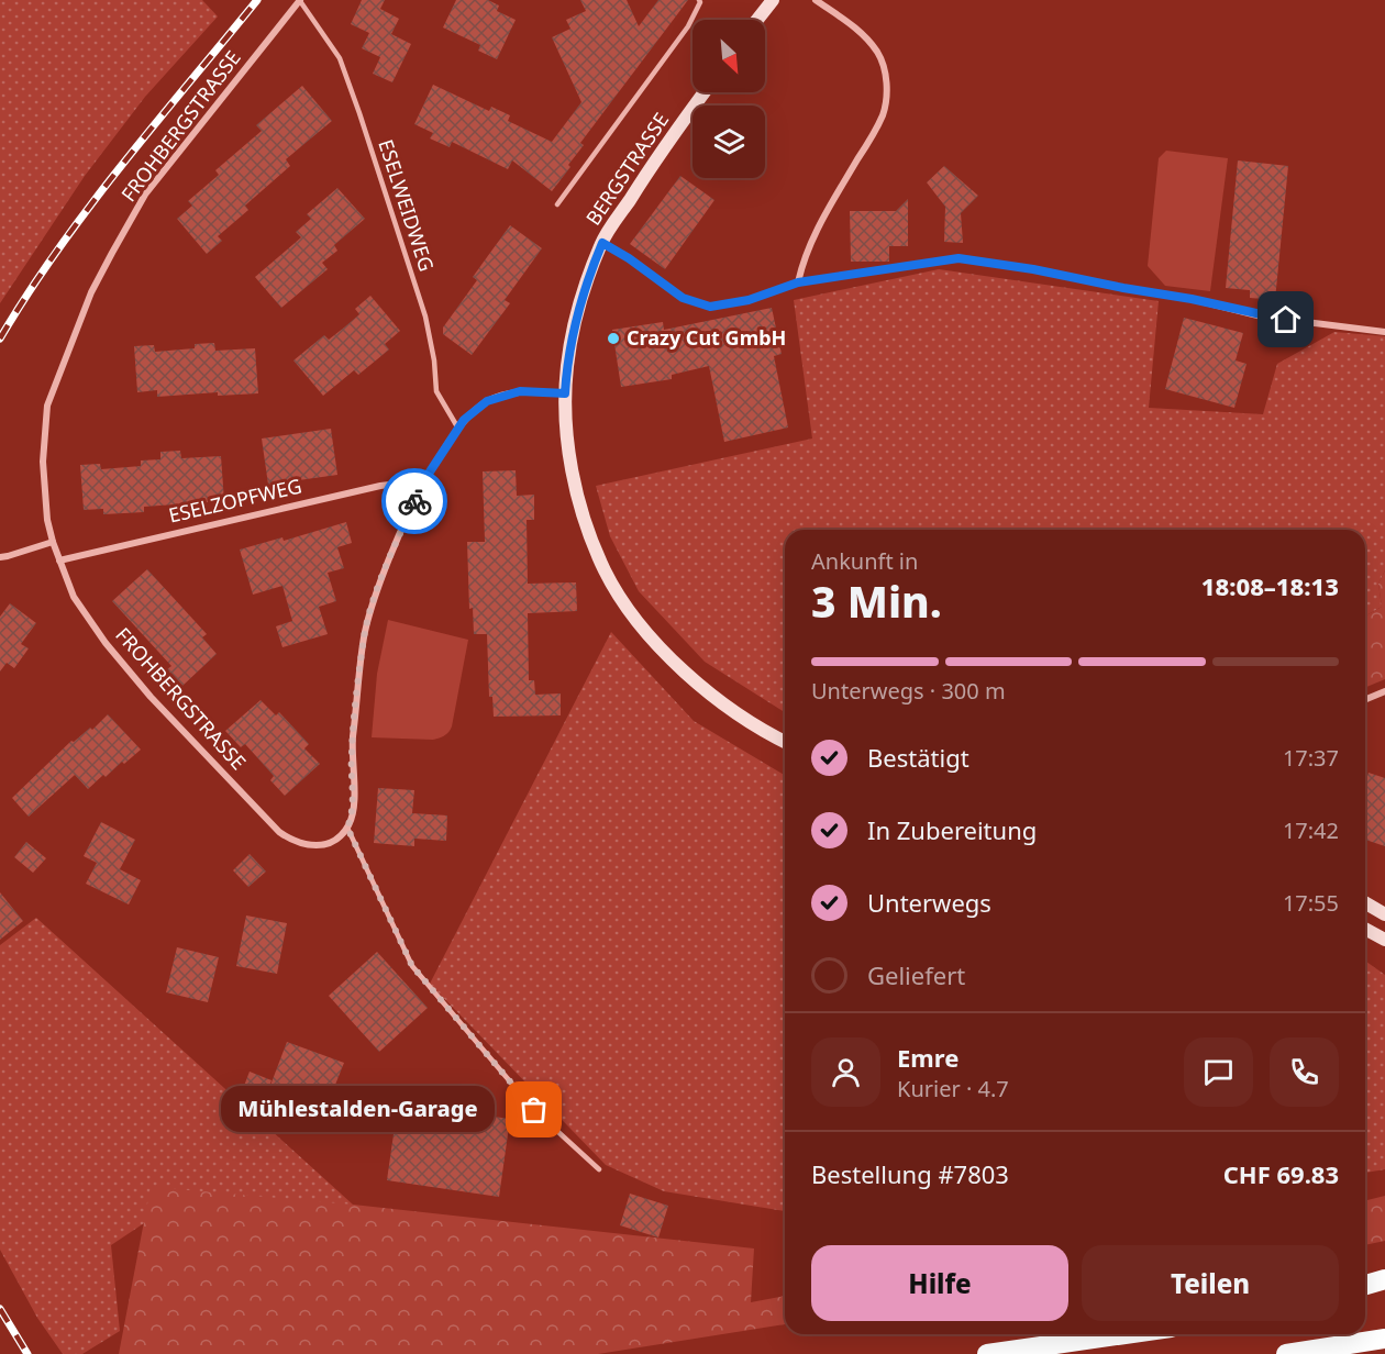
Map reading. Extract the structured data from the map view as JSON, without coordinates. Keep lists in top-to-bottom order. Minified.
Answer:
{"streets":{"main road":["BERGSTRASSE"],"street":["FROHBERGSTRASSE","ESELZOPFWEG"],"lane":["ESELWEIDWEG"]},"crossings":[["FROHBERGSTRASSE","ESELWEIDWEG"],["FROHBERGSTRASSE","ESELZOPFWEG"]],"places":["Crazy Cut GmbH","Mühlestalden-Garage"],"north":"bottom right","page":{"heading":["3 Min.","Ankunft in","18:08–18:13"],"panel":["Emre","Kurier · 4.7","Bestellung #7803","CHF 69.83"],"bar":"Unterwegs · 300 m","list":[["Bestätigt","17:37"],["In Zubereitung","17:42"],["Unterwegs","17:55"],"Geliefert"],"bubble":"Mühlestalden-Garage","buttons":["Hilfe","Teilen"]}}
